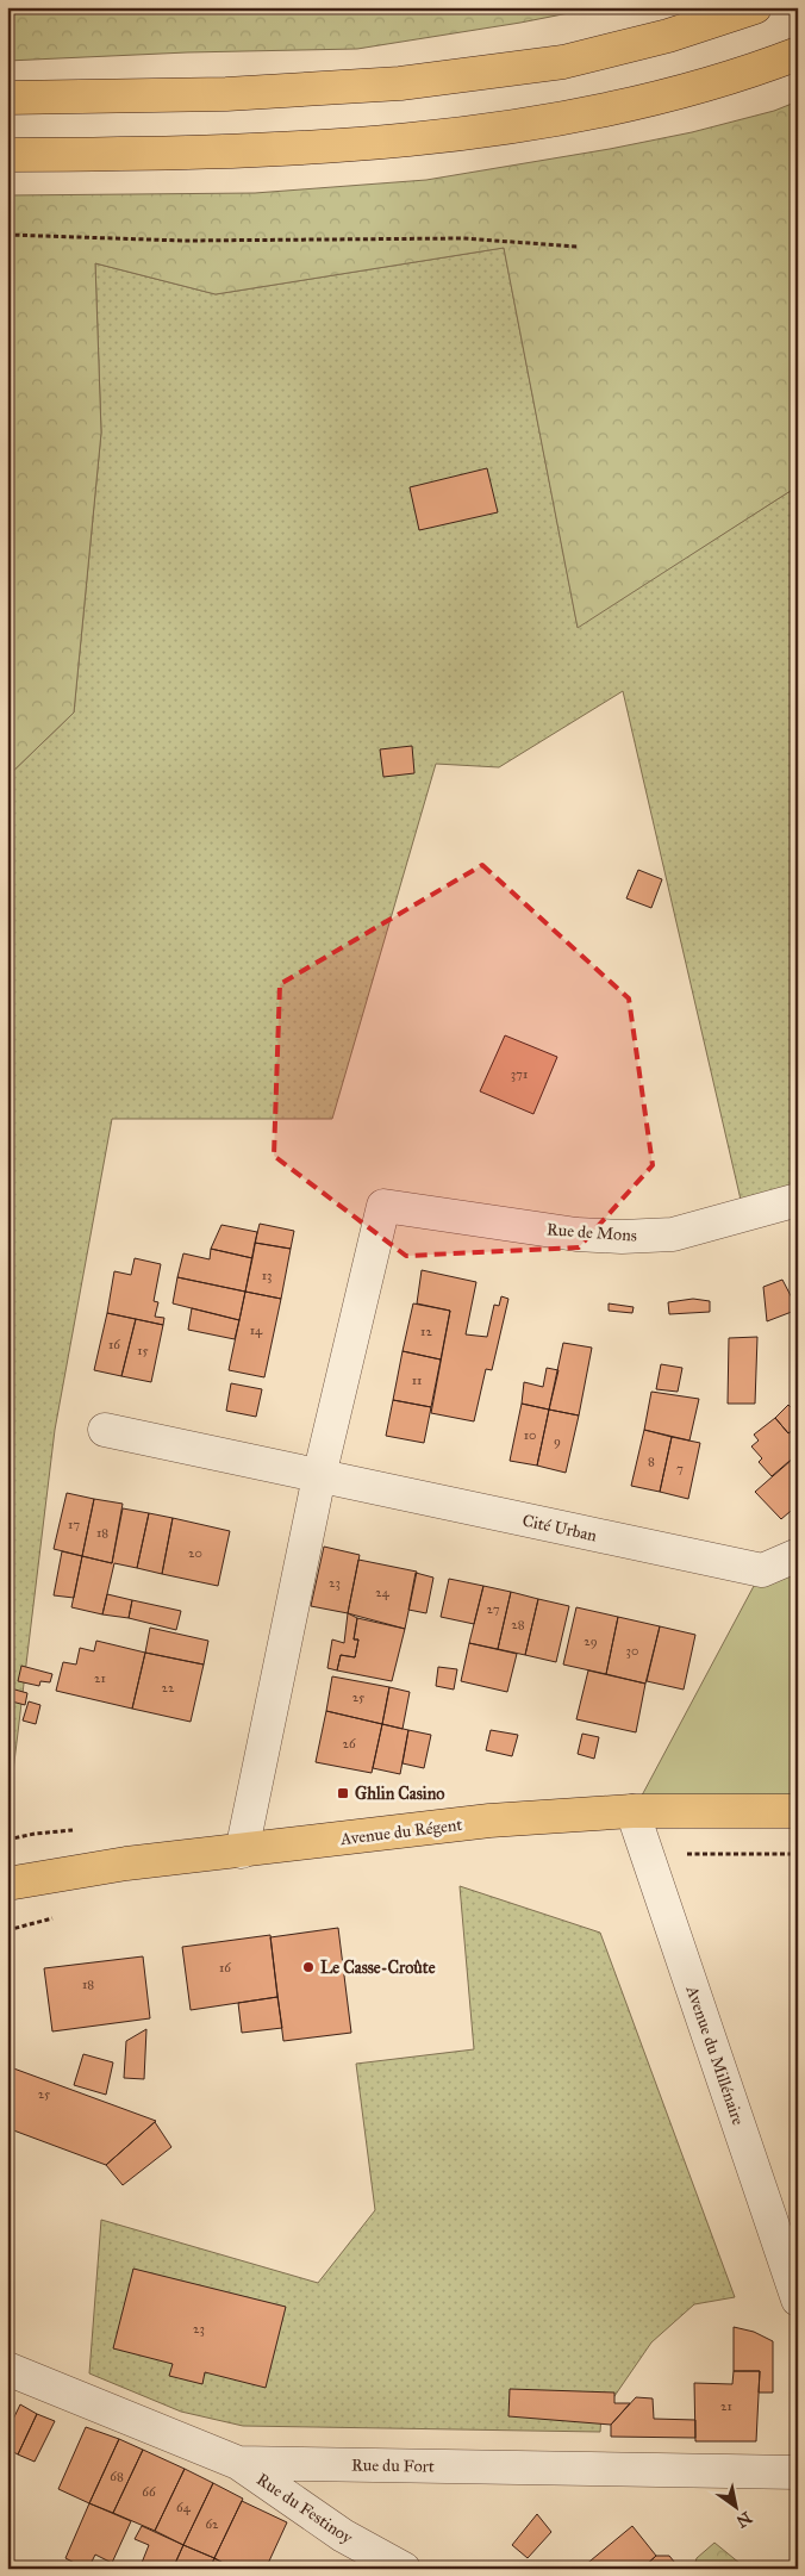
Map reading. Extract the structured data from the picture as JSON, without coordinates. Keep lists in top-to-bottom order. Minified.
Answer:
{"streets":{"main road":["Avenue du Régent"],"street":["Rue de Mons","Cité Urban","Avenue du Millénaire","Rue du Fort","Rue du Festinoy"]},"crossings":[["Rue de Mons","Cité Urban"],["Avenue du Régent","Avenue du Millénaire"],["Rue du Fort","Rue du Festinoy"]],"places":{"transit":["Ghlin Casino"],"other":["Le Casse-Croûte"]},"house_numbers":["371","13","14","12","16","15","11","10","9","8","7","17","18","20","23","24","27","28","29","30","21","22","25","26","16","18","25","23","21","68","66","64","62"],"north":"bottom right"}
